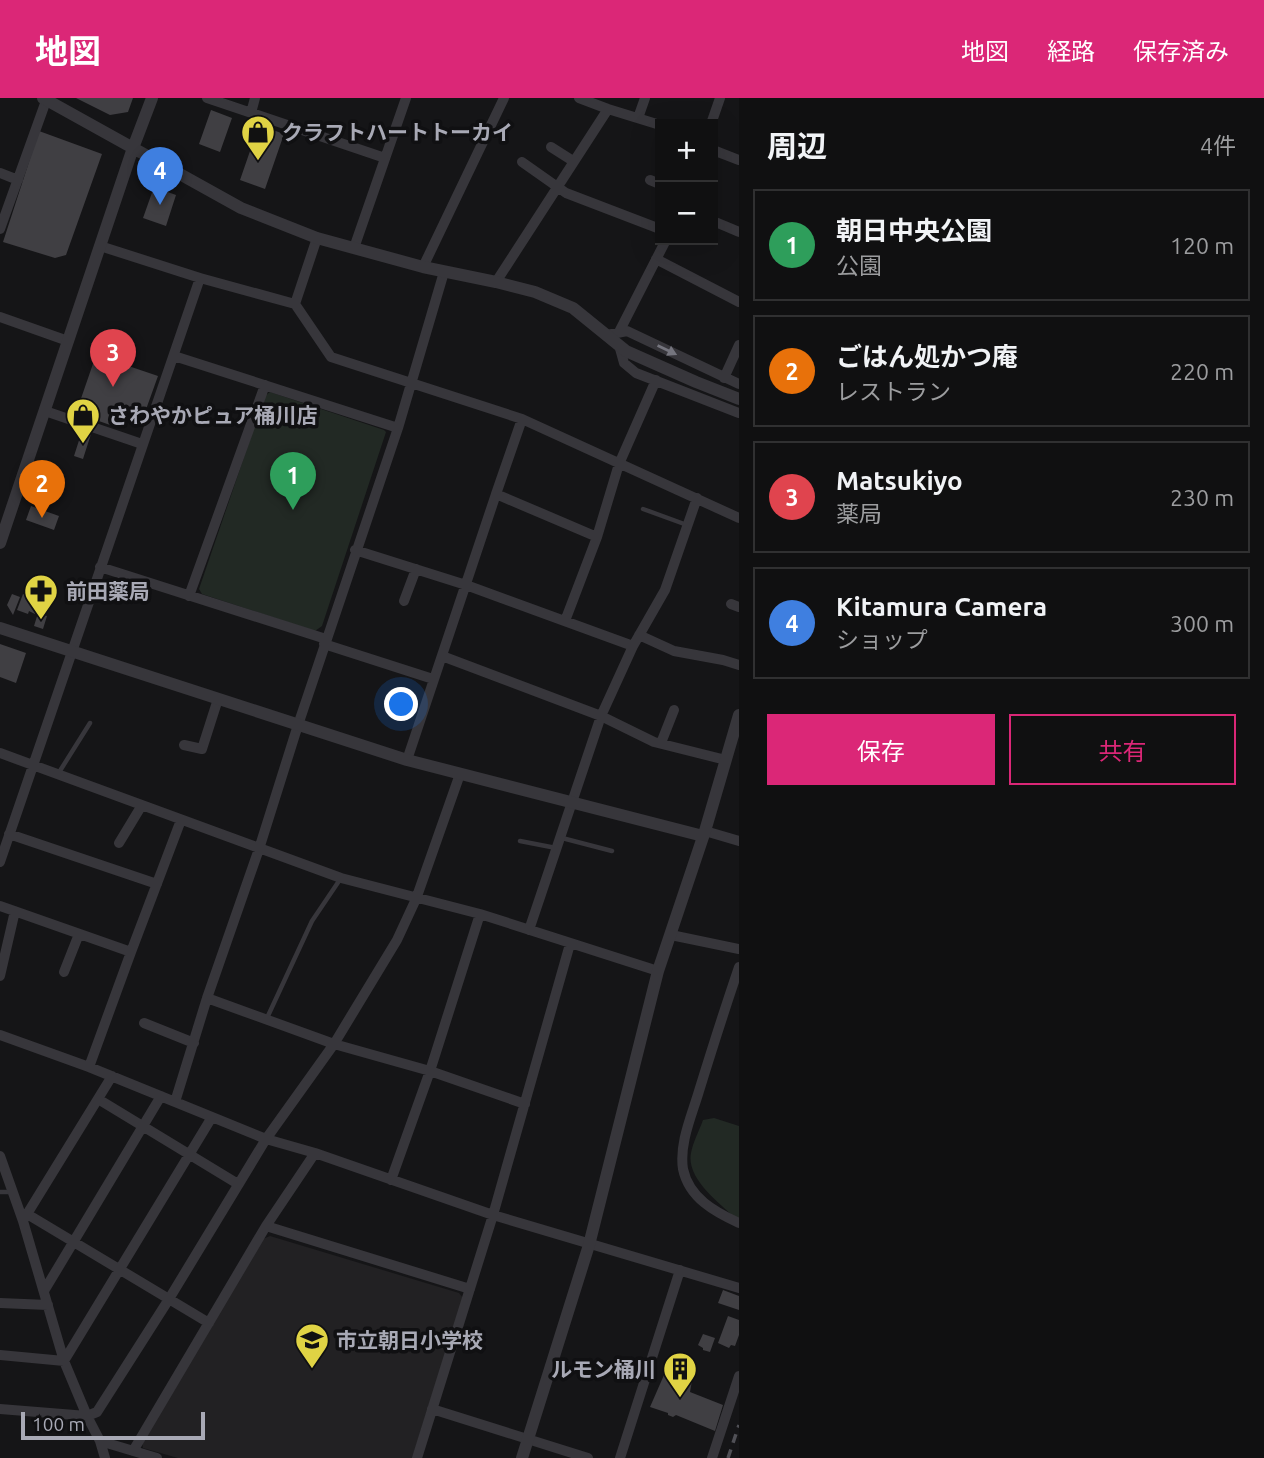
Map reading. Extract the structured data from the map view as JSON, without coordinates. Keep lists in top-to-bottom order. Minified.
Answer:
{"places":{"shop":["クラフトハートトーカイ","さわやかピュア桶川店"],"pharmacy":["前田薬局"],"school or university":["市立朝日小学校"],"building":["ルモン桶川"]},"scale_bar":"100 m","page":{"header":"地図","nav":["地図","経路","保存済み"],"heading":["周辺","4件"],"map_buttons":["+","−"],"pins":["4","3","1","2"],"list":[{"mark":"1","name":"朝日中央公園","note":"公園","value":"120 m"},{"mark":"2","name":"ごはん処かつ庵","note":"レストラン","value":"220 m"},{"mark":"3","name":"Matsukiyo","note":"薬局","value":"230 m"},{"mark":"4","name":"Kitamura Camera","note":"ショップ","value":"300 m"}],"buttons":["保存","共有"],"scale":"100 m"}}
